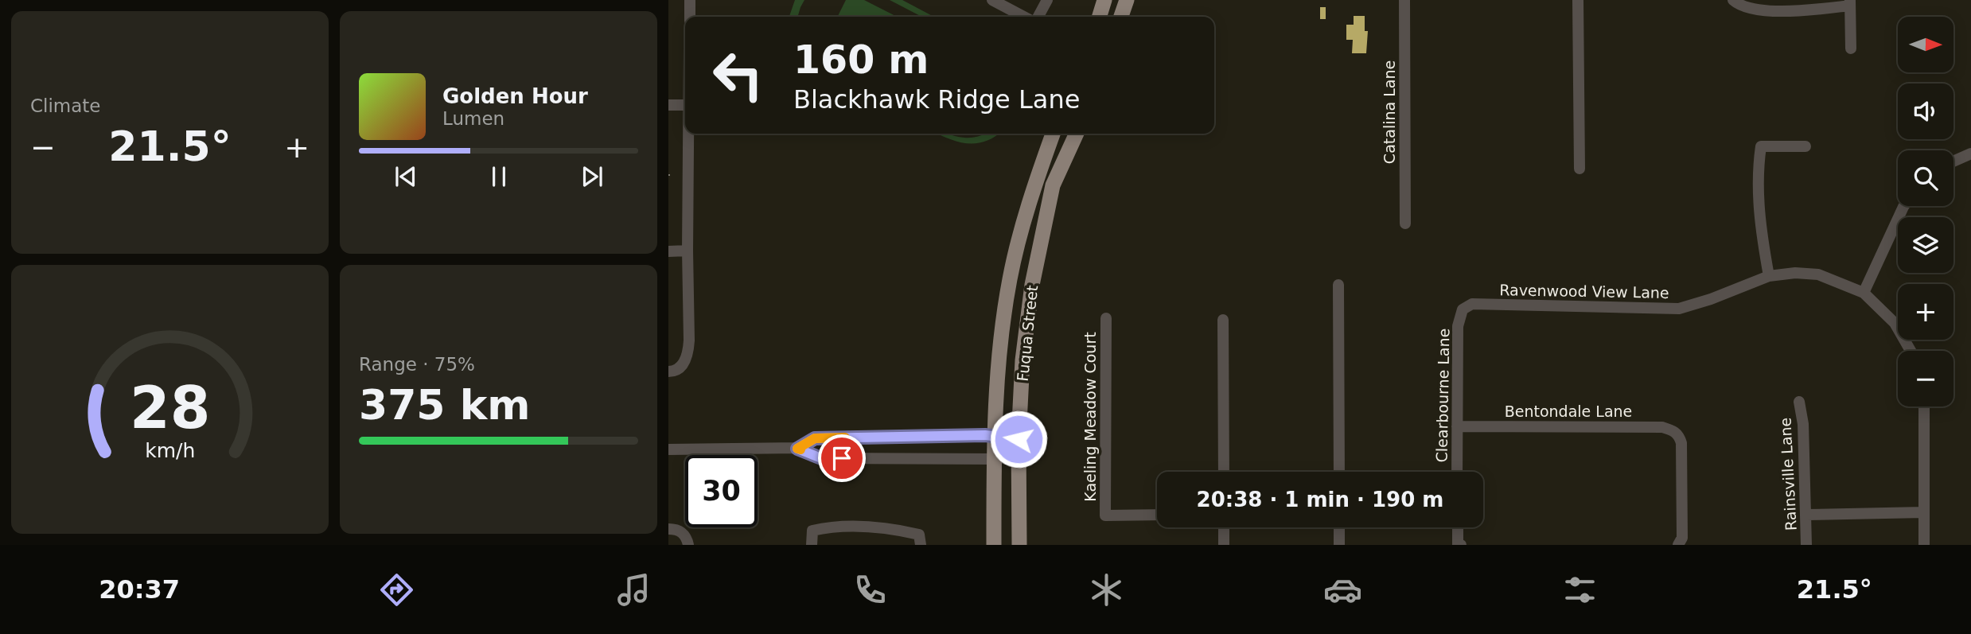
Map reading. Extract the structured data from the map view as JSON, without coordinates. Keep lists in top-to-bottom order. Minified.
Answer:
{"streets":{"main road":["Fuqua Street"],"street":["Catalina Lane","Ravenwood View Lane","Clearbourne Lane","Bentondale Lane","Kaeling Meadow Court","Rainsville Lane"]},"crossings":[["Ravenwood View Lane","Clearbourne Lane"],["Clearbourne Lane","Bentondale Lane"]],"north":"right","page":{"tile":["Climate",["Range · 75%","375 km"]],"map_buttons":["+","−"],"turn":["160 m","Blackhawk Ridge Lane"],"song":["Golden Hour","Lumen"],"heat":["−","21.5°","+"],"limit":"30","trip":"20:38 · 1 min · 190 m","tabs":["20:37","21.5°"],"gauge":["28","km/h"]}}
